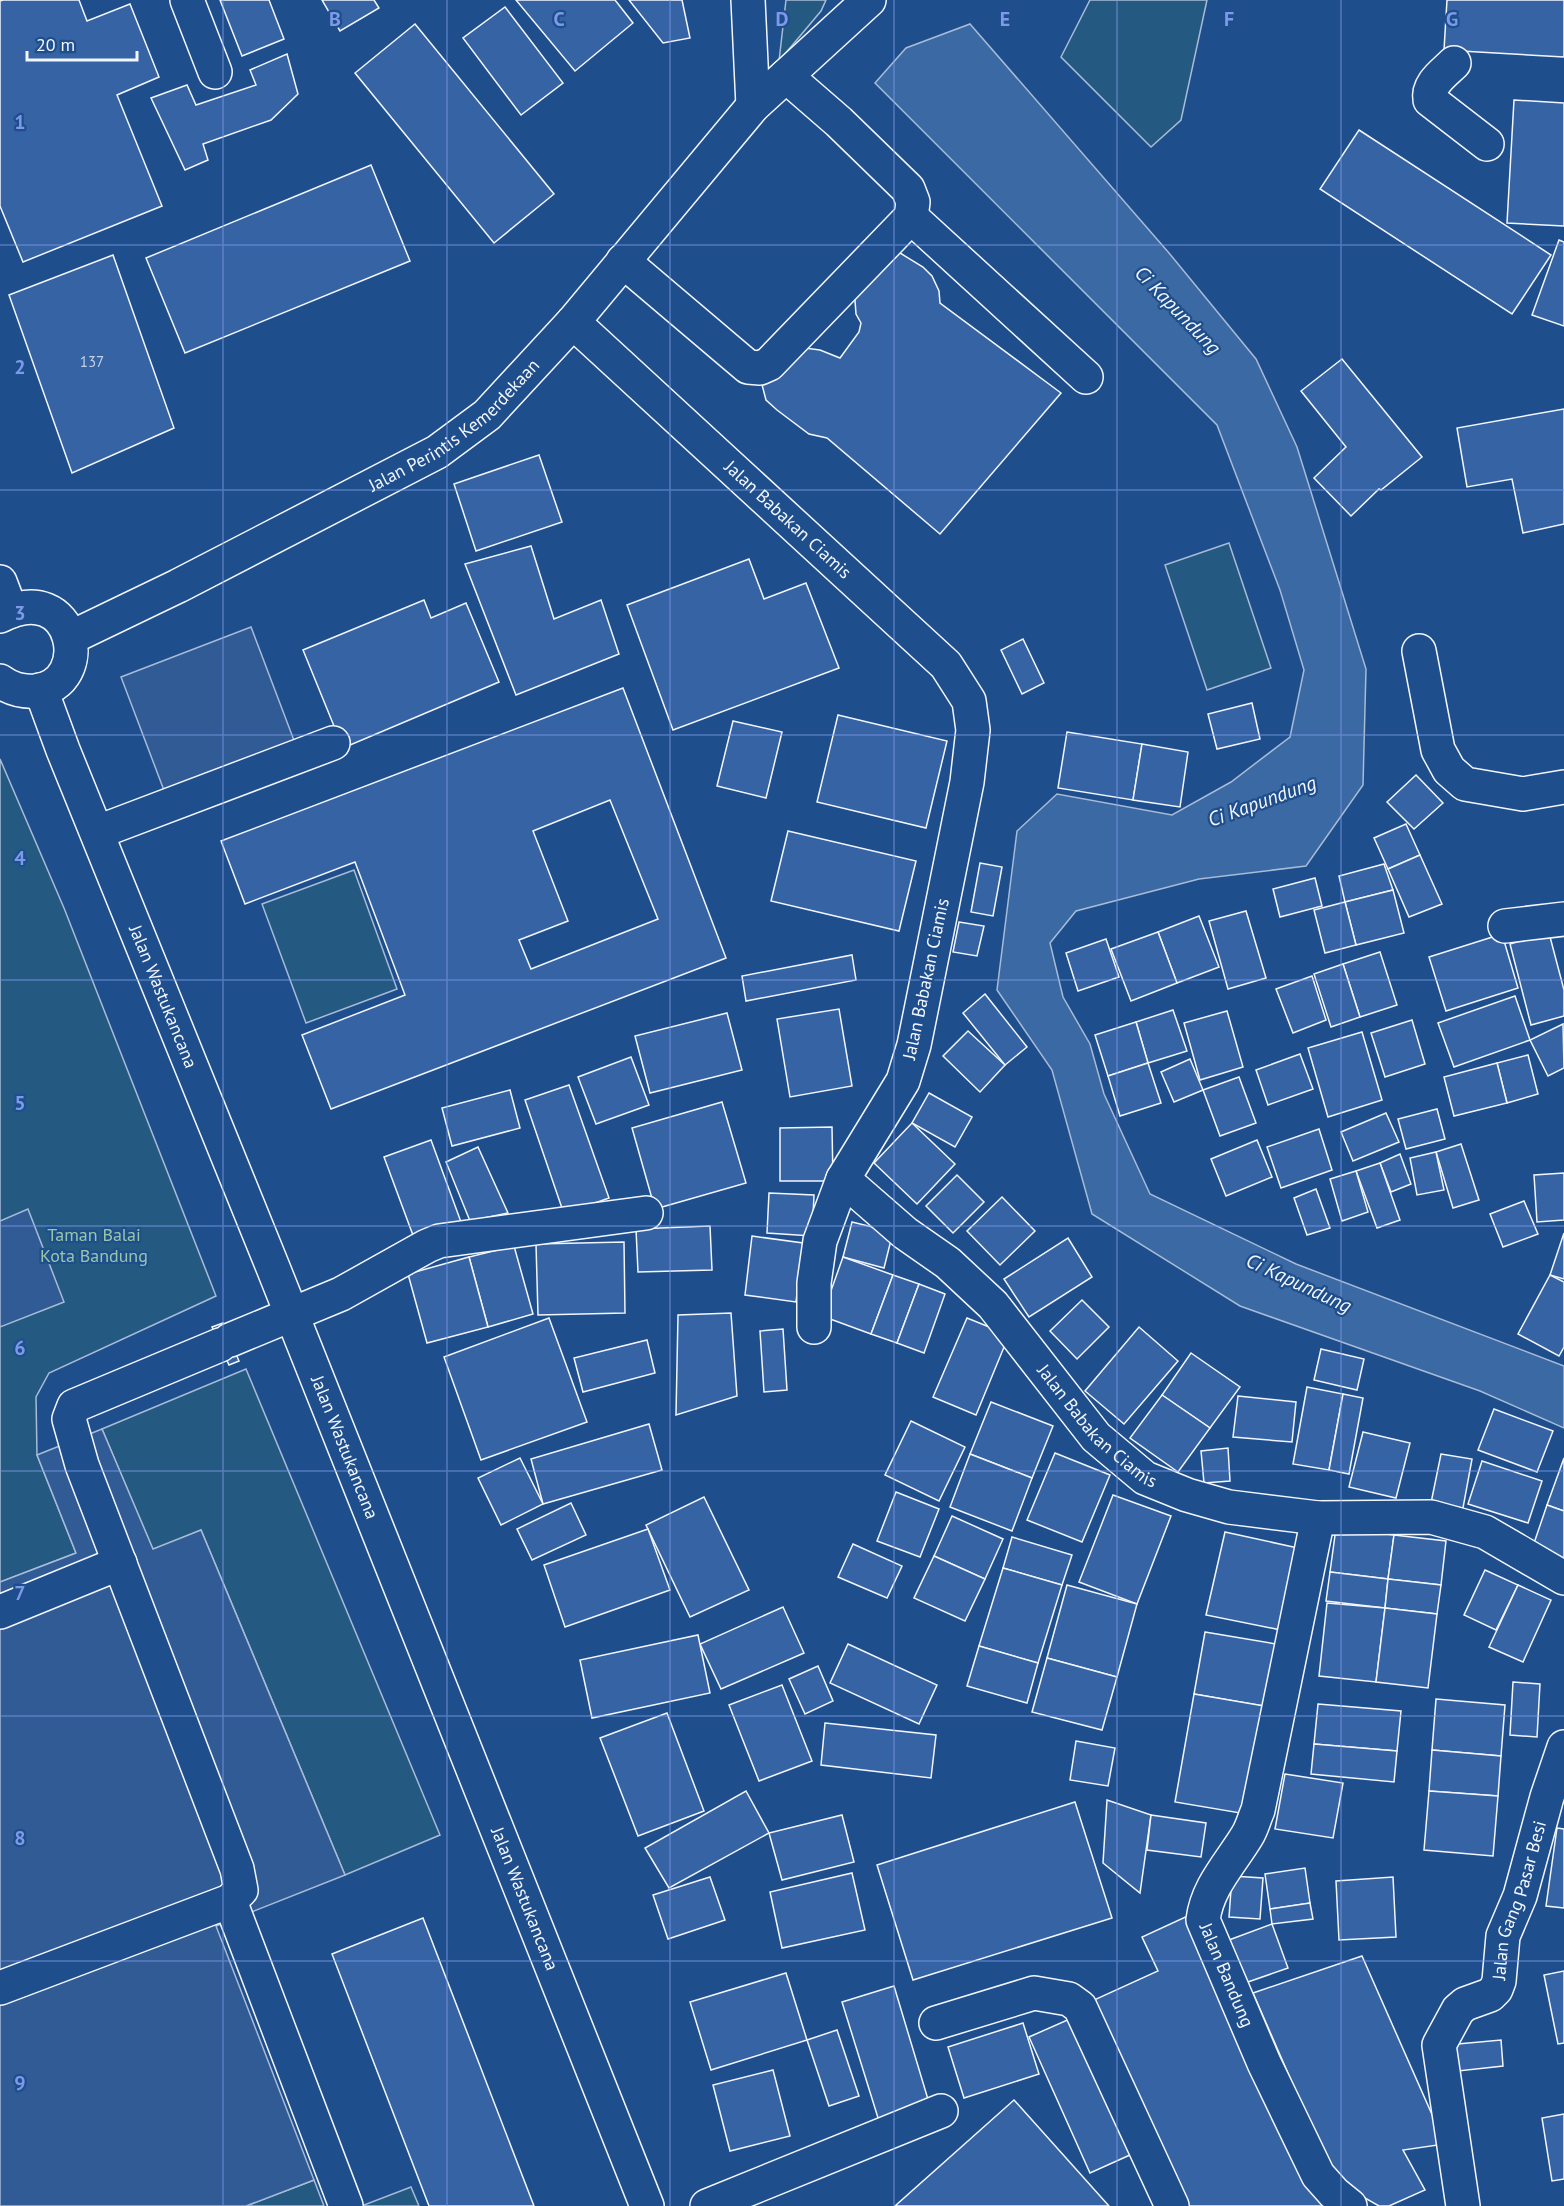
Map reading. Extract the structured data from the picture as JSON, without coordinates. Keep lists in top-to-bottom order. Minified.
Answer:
{"streets":{"street":["Jalan Perintis Kemerdekaan","Jalan Babakan Ciamis","Jalan Wastukancana","Jalan Gang Pasar Besi","Jalan Bandung"]},"crossings":[["Jalan Perintis Kemerdekaan","Jalan Babakan Ciamis"],["Jalan Babakan Ciamis","Jalan Bandung"]],"water":["Ci Kapundung"],"parks":["Taman Balai Kota Bandung"],"house_numbers":["137"],"scale_bar":"20 m","grid":{"columns":["B","C","D","E","F","G"],"rows":["1","2","3","4","5","6","7","8","9"]}}
